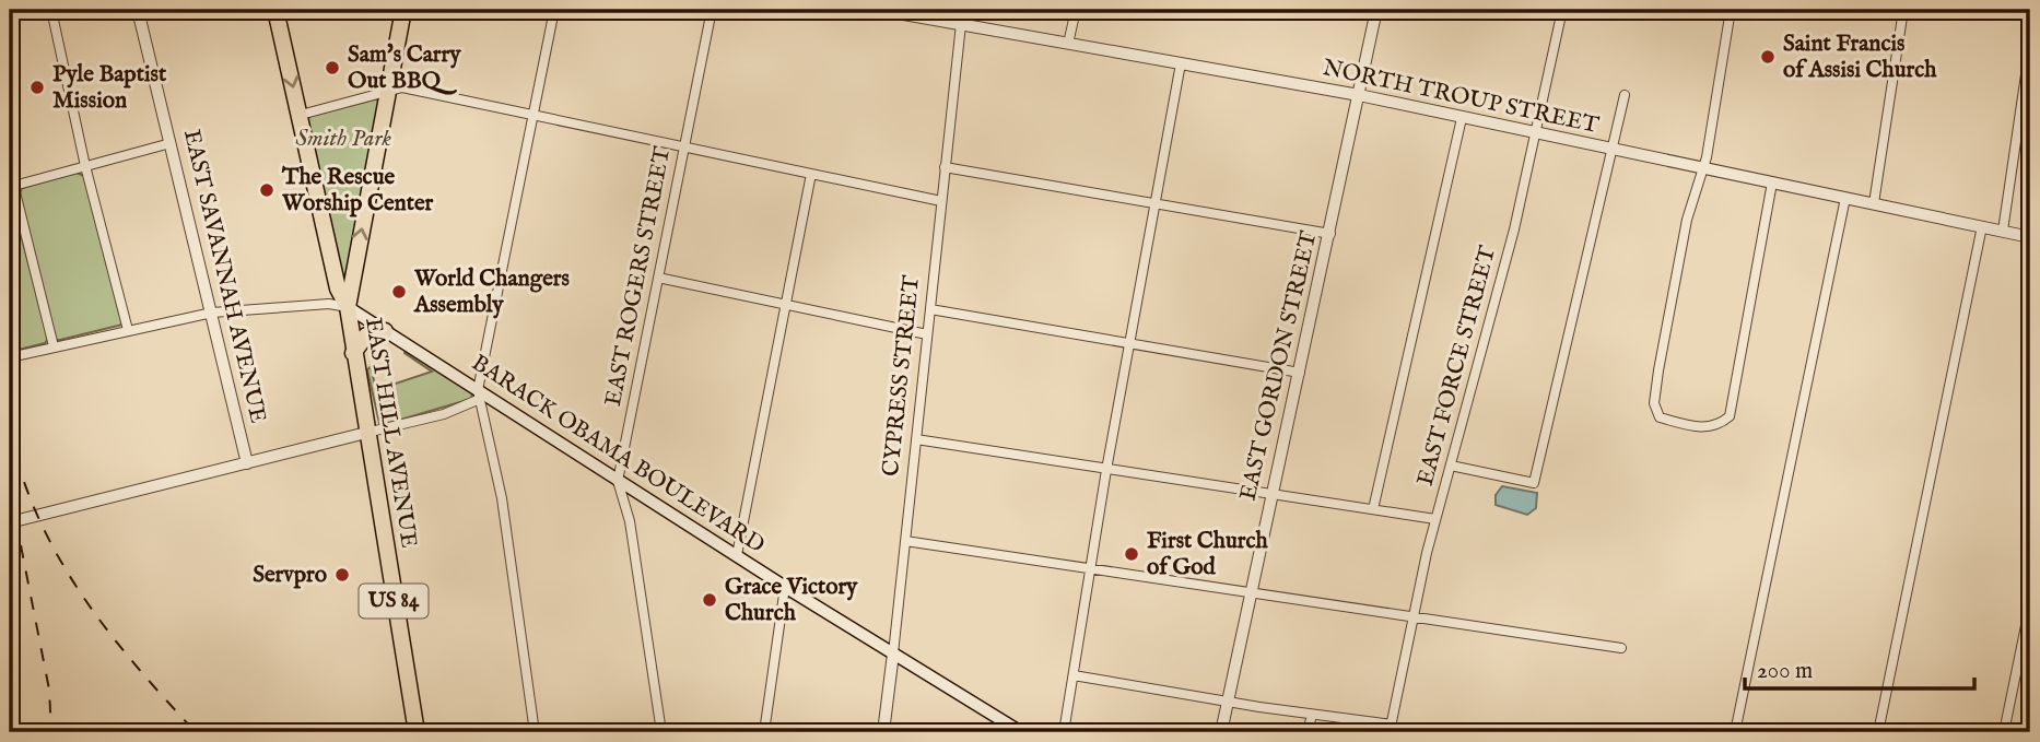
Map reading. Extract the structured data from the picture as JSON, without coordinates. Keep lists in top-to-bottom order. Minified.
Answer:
{"streets":{"highway":["EAST HILL AVENUE","US 84"],"main road":["BARACK OBAMA BOULEVARD"],"street":["NORTH TROUP STREET","EAST SAVANNAH AVENUE","EAST ROGERS STREET","EAST GORDON STREET","EAST FORCE STREET","CYPRESS STREET"]},"crossings":[["NORTH TROUP STREET","EAST GORDON STREET"],["NORTH TROUP STREET","EAST FORCE STREET"],["NORTH TROUP STREET","CYPRESS STREET"],["EAST ROGERS STREET","BARACK OBAMA BOULEVARD"],["CYPRESS STREET","BARACK OBAMA BOULEVARD"],["EAST HILL AVENUE","BARACK OBAMA BOULEVARD"],["EAST HILL AVENUE","US 84"],["BARACK OBAMA BOULEVARD","US 84"]],"parks":["Smith Park"],"places":["Saint Francis of Assisi Church","Sam's Carry Out BBQ","Pyle Baptist Mission","The Rescue Worship Center","World Changers Assembly","First Church of God","Servpro","Grace Victory Church"],"scale_bar":"200 m"}
